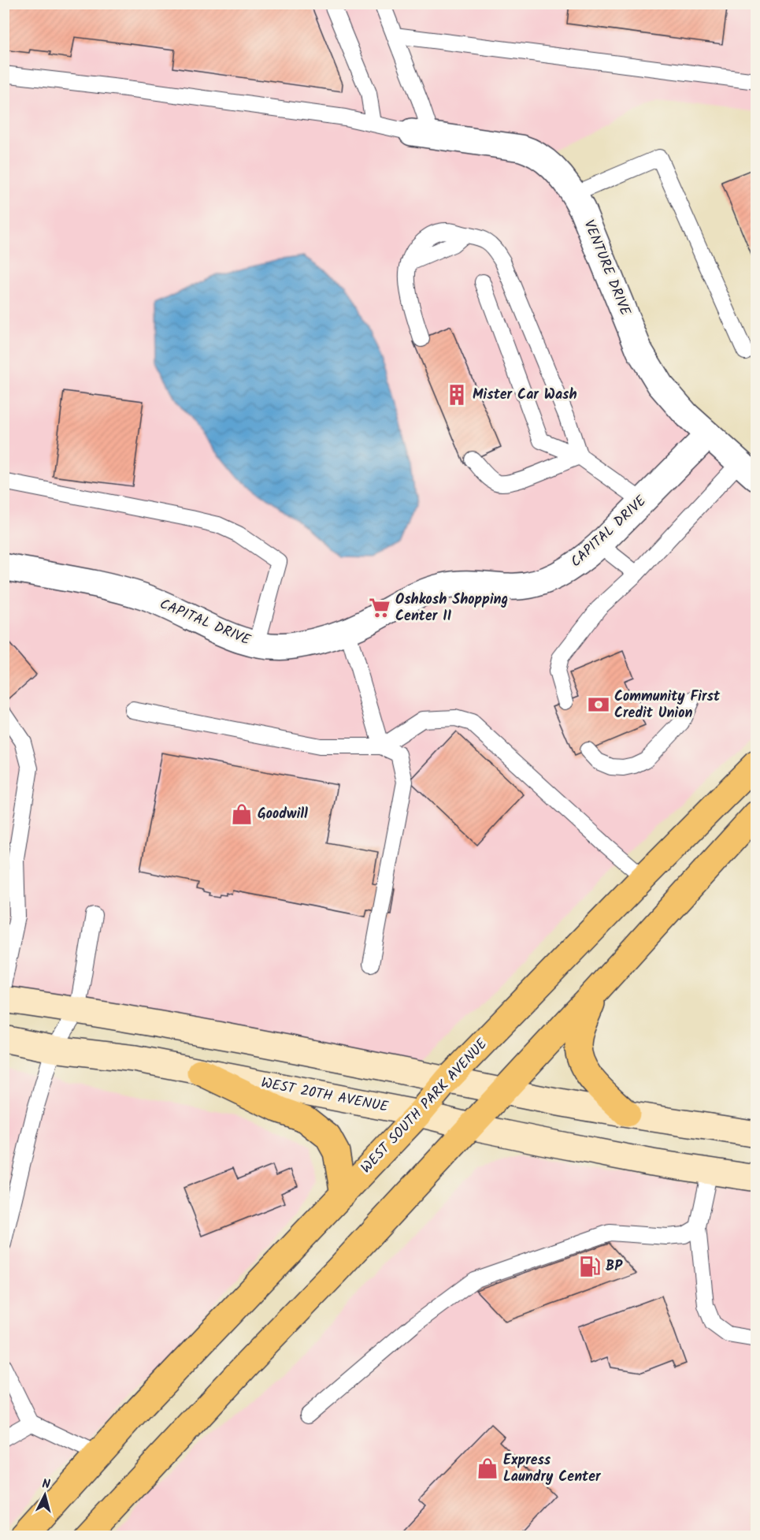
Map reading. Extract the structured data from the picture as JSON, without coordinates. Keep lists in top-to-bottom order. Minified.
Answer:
{"streets":{"main road":["WEST SOUTH PARK AVENUE"],"street":["VENTURE DRIVE","CAPITAL DRIVE","WEST 20TH AVENUE"]},"crossings":[["VENTURE DRIVE","CAPITAL DRIVE"],["WEST 20TH AVENUE","WEST SOUTH PARK AVENUE"]],"places":{"building":["Mister Car Wash"],"supermarket":["Oshkosh Shopping Center II"],"bank":["Community First Credit Union"],"shop":["Goodwill","Express Laundry Center"],"fuel station":["BP"]},"north":"top"}
